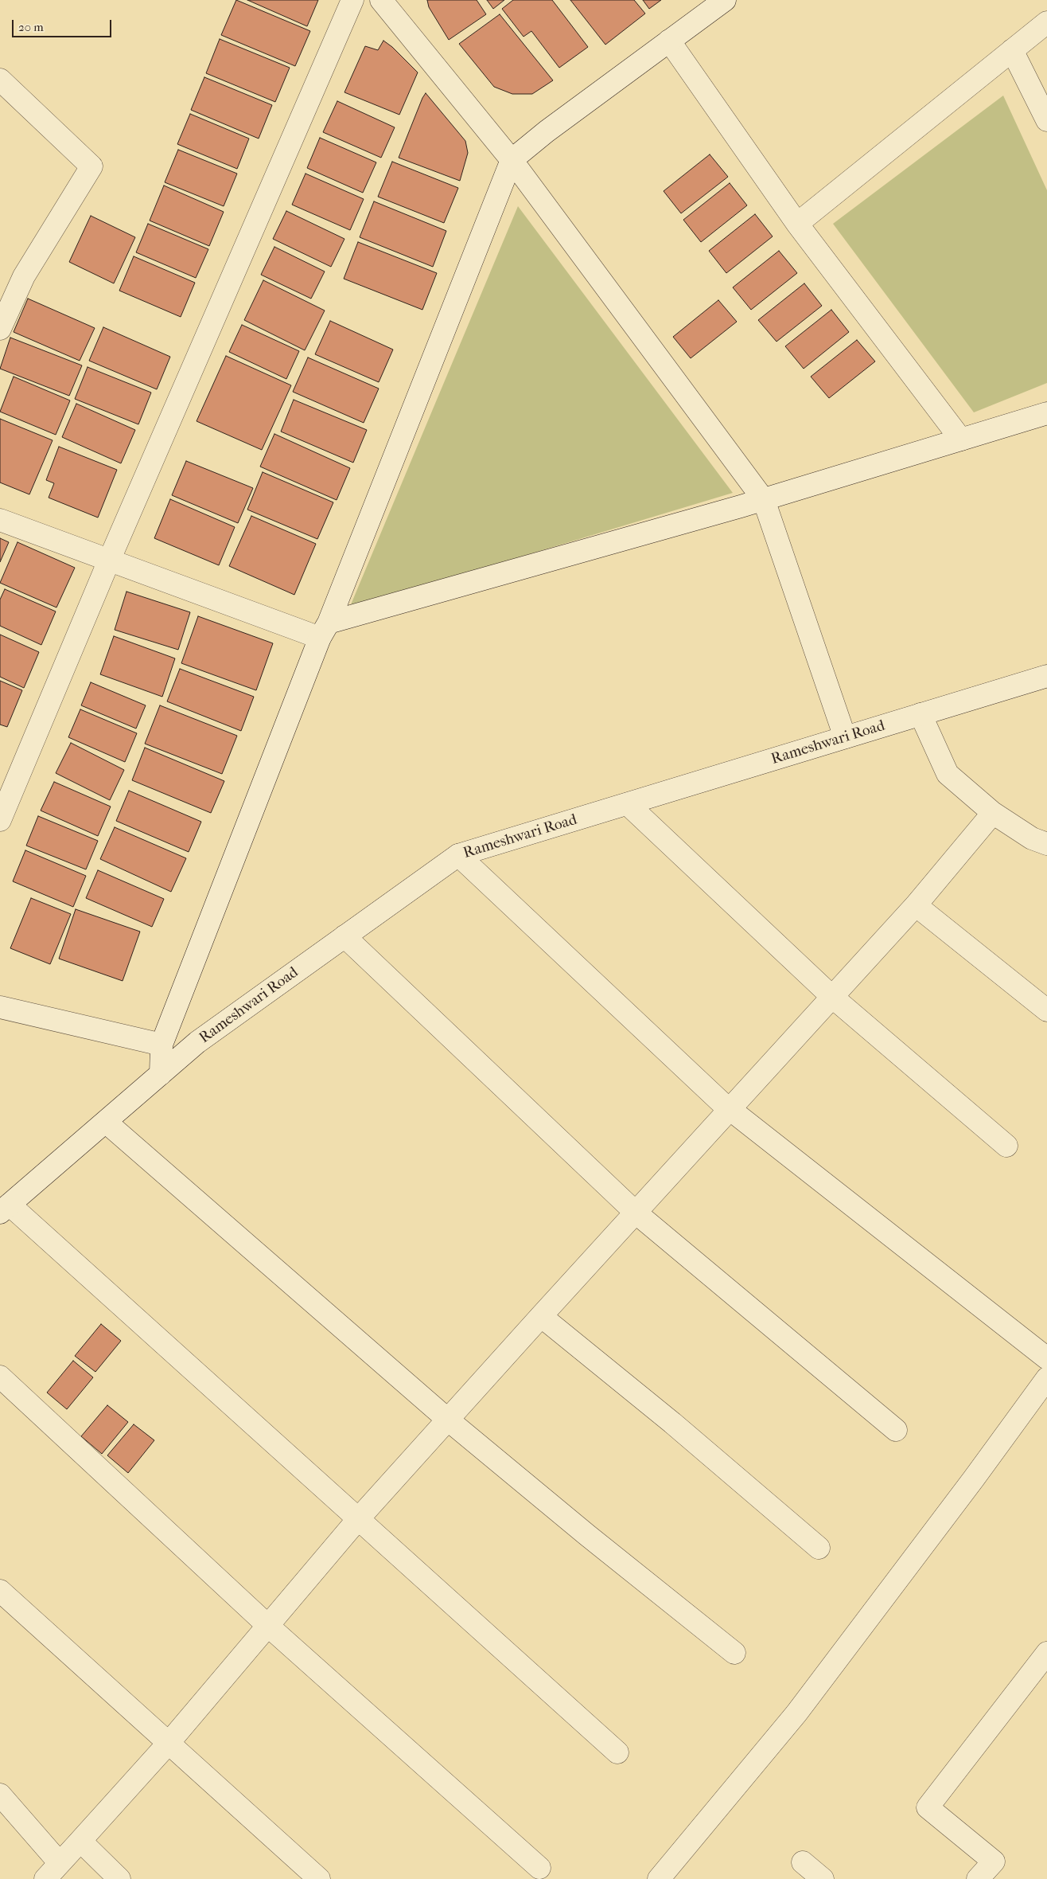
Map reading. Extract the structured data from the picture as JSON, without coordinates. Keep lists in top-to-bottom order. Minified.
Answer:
{"streets":{"street":["Rameshwari Road"]},"scale_bar":"20 m"}
